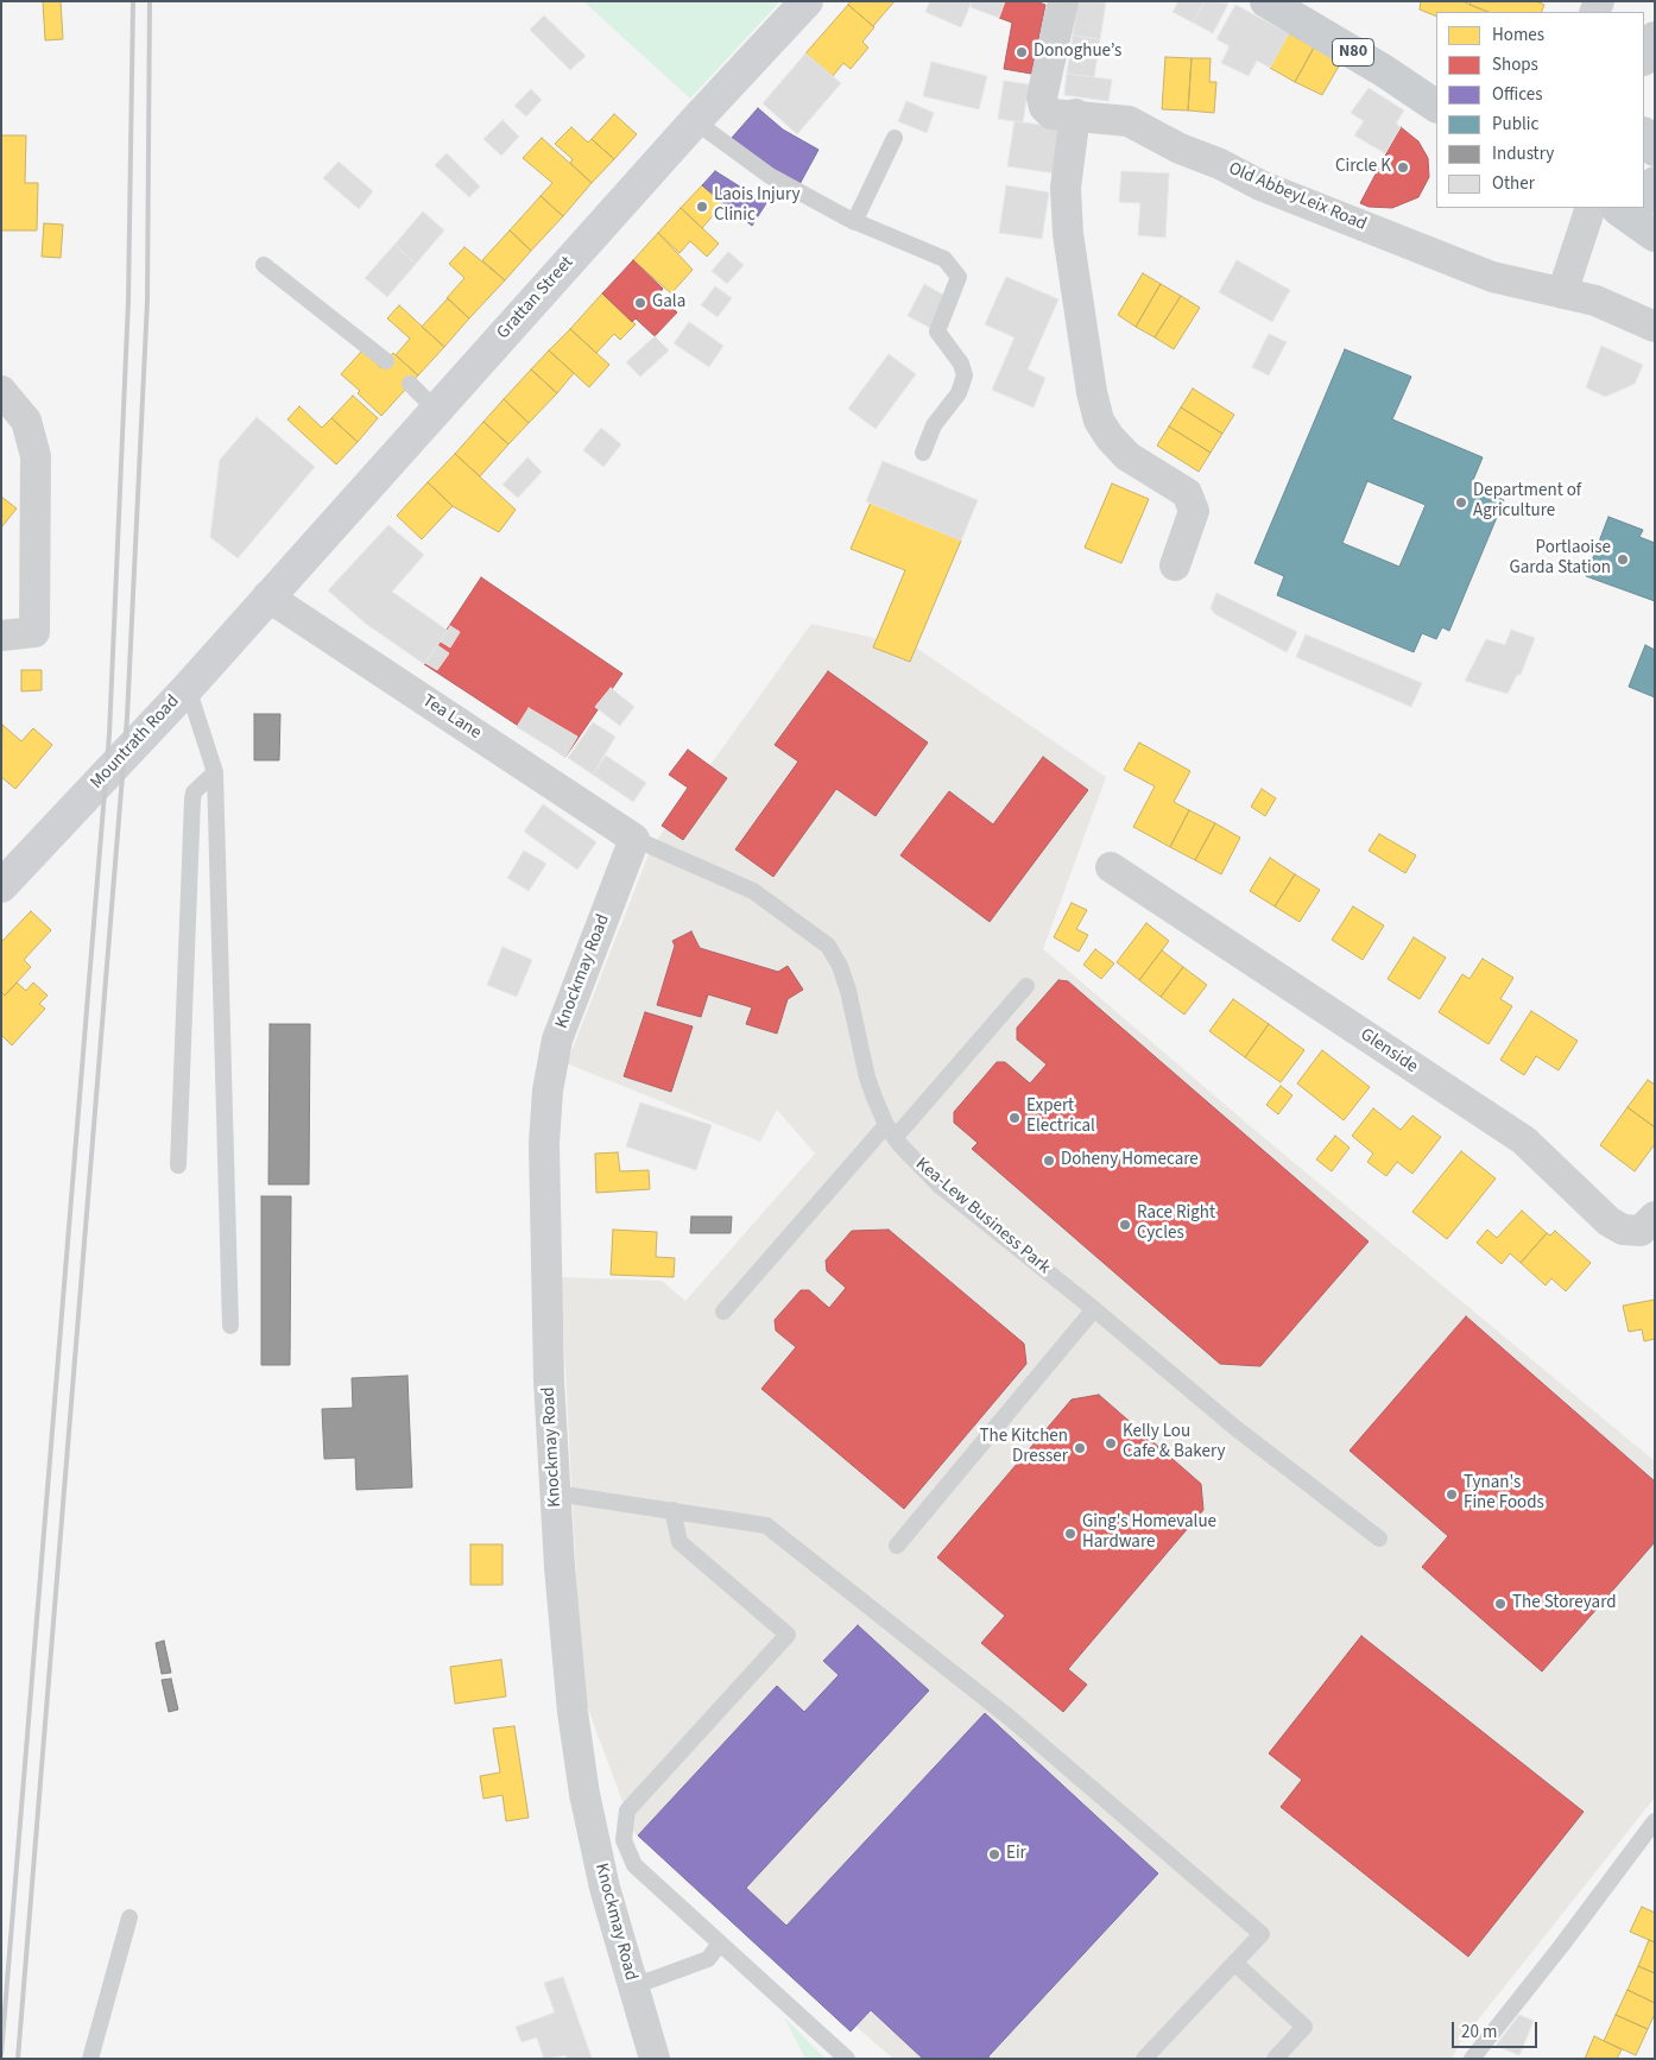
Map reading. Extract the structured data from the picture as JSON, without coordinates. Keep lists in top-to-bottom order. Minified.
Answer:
{"streets":{"main road":["N80","Grattan Street","Mountrath Road"],"street":["Old AbbeyLeix Road","Tea Lane","Knockmay Road","Glenside"],"lane":["Kea-Lew Business Park"]},"crossings":[["Grattan Street","Tea Lane"],["Grattan Street","Mountrath Road"],["Tea Lane","Mountrath Road"],["Tea Lane","Knockmay Road"],["Tea Lane","Kea-Lew Business Park"],["Knockmay Road","Kea-Lew Business Park"]],"places":["Donoghue’s","Circle K","Laois Injury Clinic","Gala","Department of Agriculture","Portlaoise Garda Station","Expert Electrical","Doheny Homecare","Race Right Cycles","Kelly Lou Cafe & Bakery","The Kitchen Dresser","Tynan's Fine Foods","Ging's Homevalue Hardware","The Storeyard","Eir"],"legend":["Homes","Shops","Offices","Public","Industry","Other"],"scale_bar":"20 m"}
